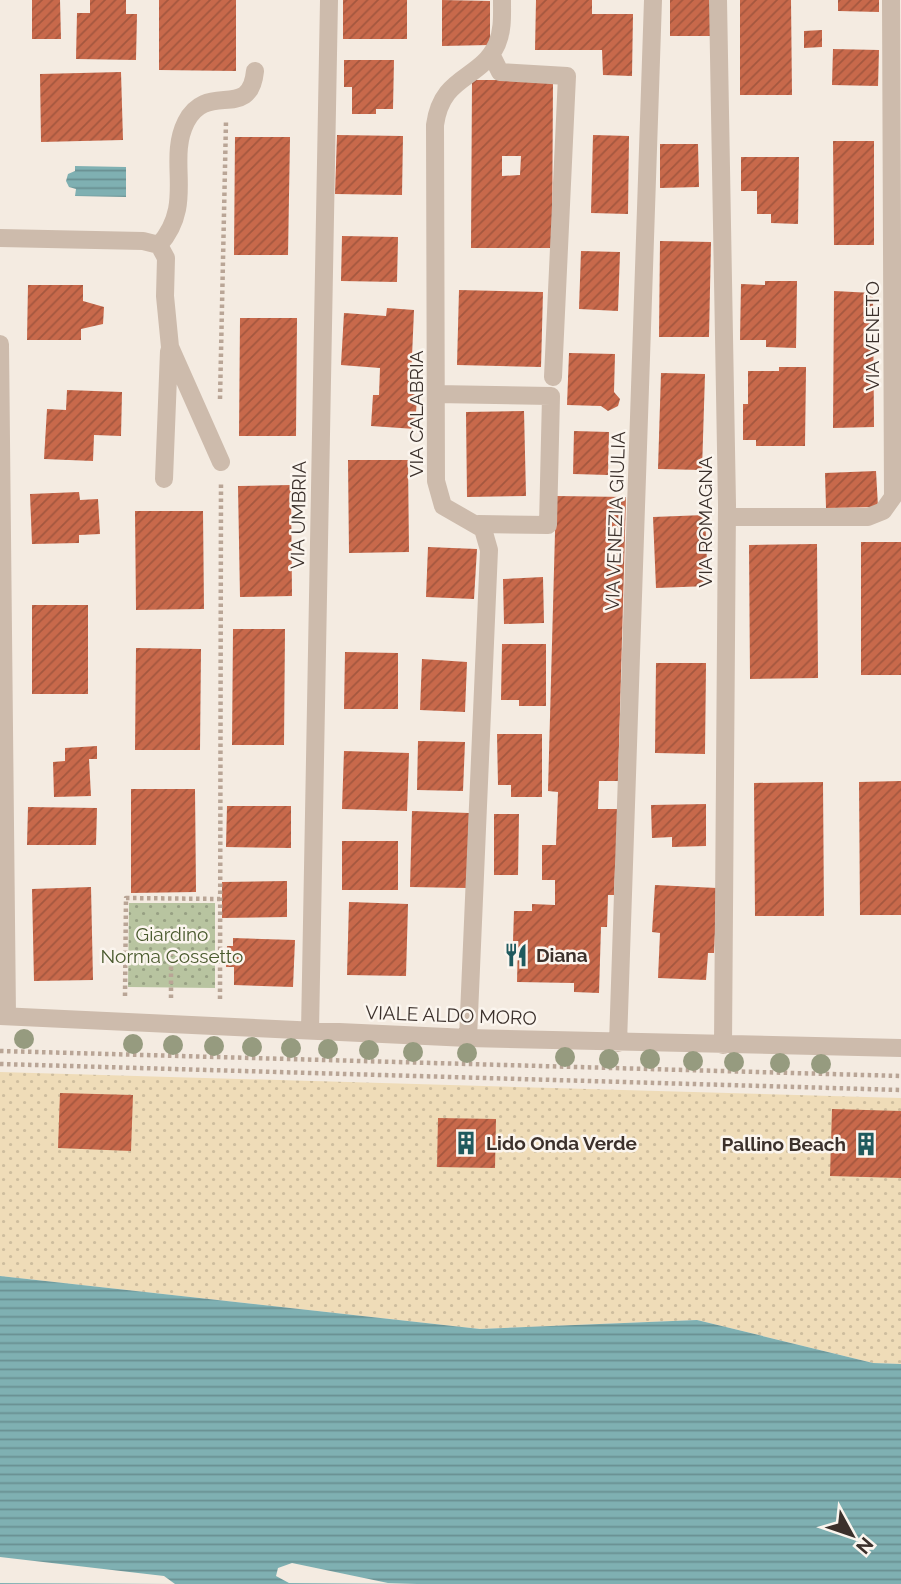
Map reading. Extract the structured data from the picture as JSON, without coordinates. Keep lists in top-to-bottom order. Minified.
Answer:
{"streets":{"street":["VIA VENETO","VIA CALABRIA","VIA UMBRIA","VIA VENEZIA GIULIA","VIA ROMAGNA","VIALE ALDO MORO"]},"crossings":[["VIA VENETO","VIA ROMAGNA"],["VIA UMBRIA","VIALE ALDO MORO"],["VIA VENEZIA GIULIA","VIALE ALDO MORO"],["VIA ROMAGNA","VIALE ALDO MORO"]],"parks":["Giardino Norma Cossetto"],"places":{"restaurant":["Diana"],"building":["Lido Onda Verde","Pallino Beach"]},"north":"bottom right"}
